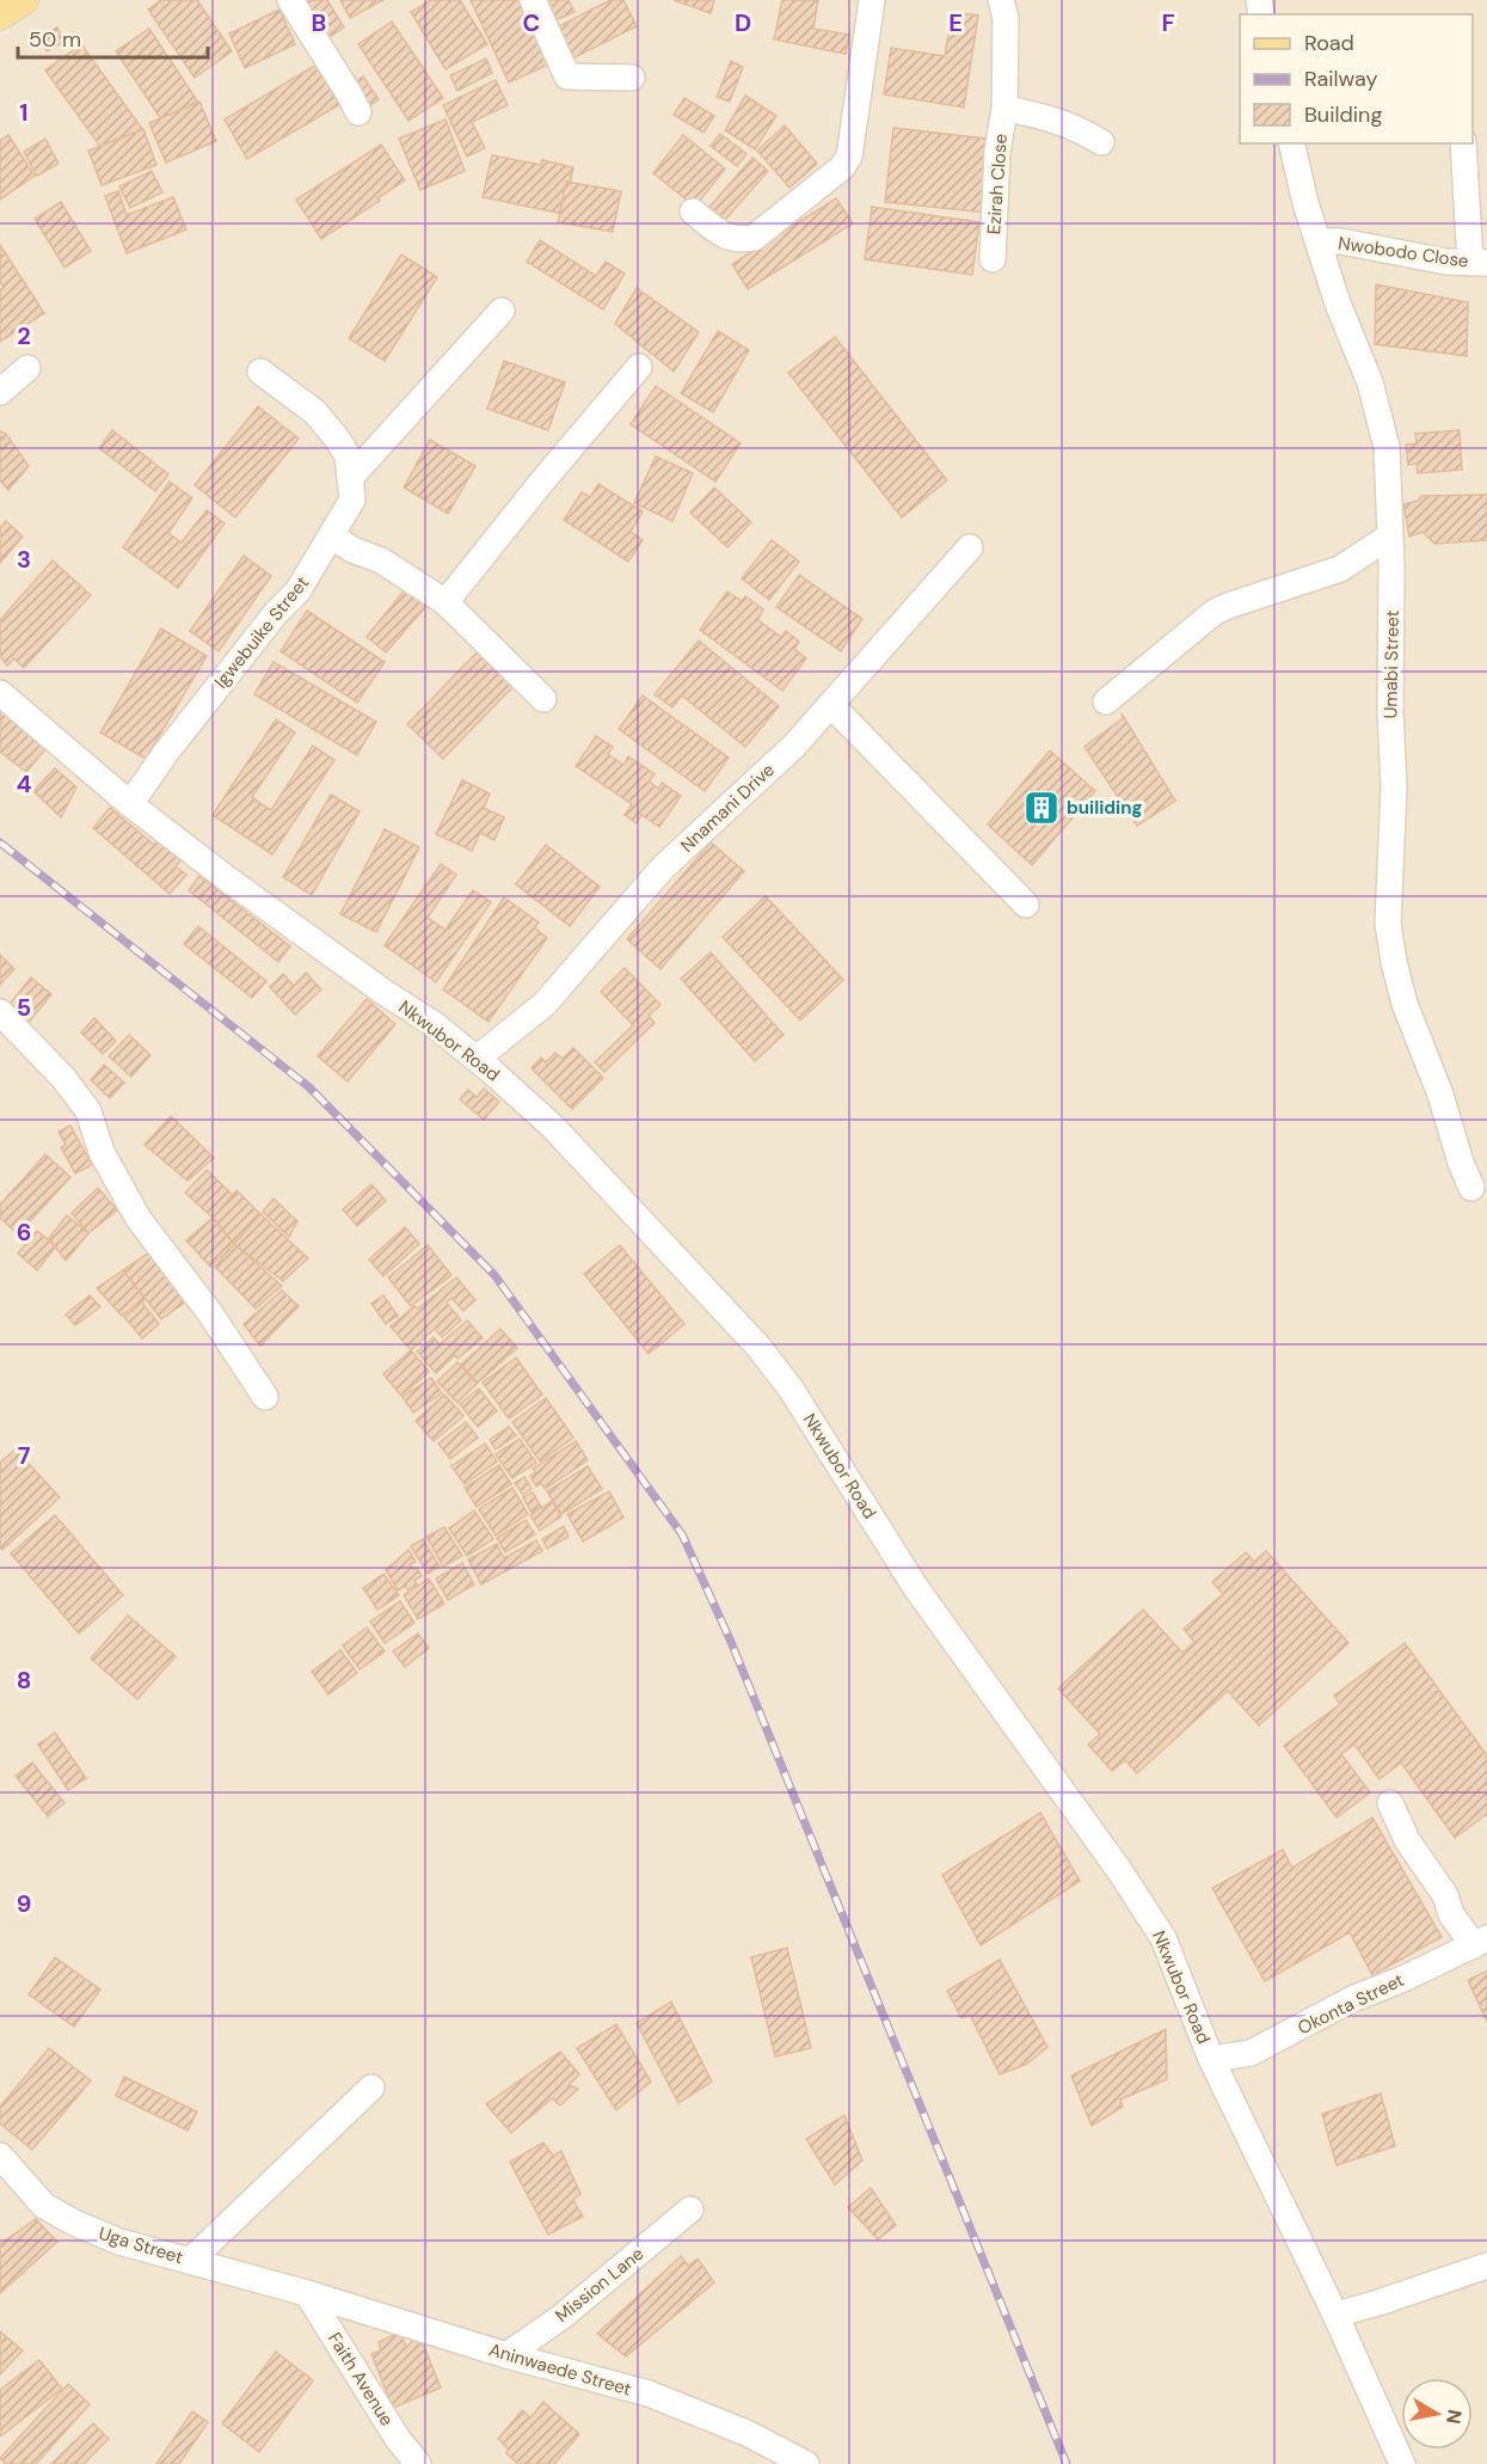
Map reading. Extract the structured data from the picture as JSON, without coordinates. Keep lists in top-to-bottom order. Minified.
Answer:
{"streets":{"street":["Ezirah Close","Nwobodo Close","Igwebuike Street","Umabi Street","Nnamani Drive","Nkwubor Road","Okonta Street","Uga Street","Mission Lane","Aninwaede Street","Faith Avenue"]},"crossings":[["Nwobodo Close","Umabi Street"],["Igwebuike Street","Nkwubor Road"],["Nnamani Drive","Nkwubor Road"],["Nkwubor Road","Okonta Street"],["Uga Street","Aninwaede Street"],["Uga Street","Faith Avenue"],["Mission Lane","Aninwaede Street"],["Aninwaede Street","Faith Avenue"]],"places":{"building":["builiding"]},"legend":["Road","Railway","Building"],"scale_bar":"50 m","north":"right","grid":{"columns":["B","C","D","E","F"],"rows":["1","2","3","4","5","6","7","8","9"]}}
